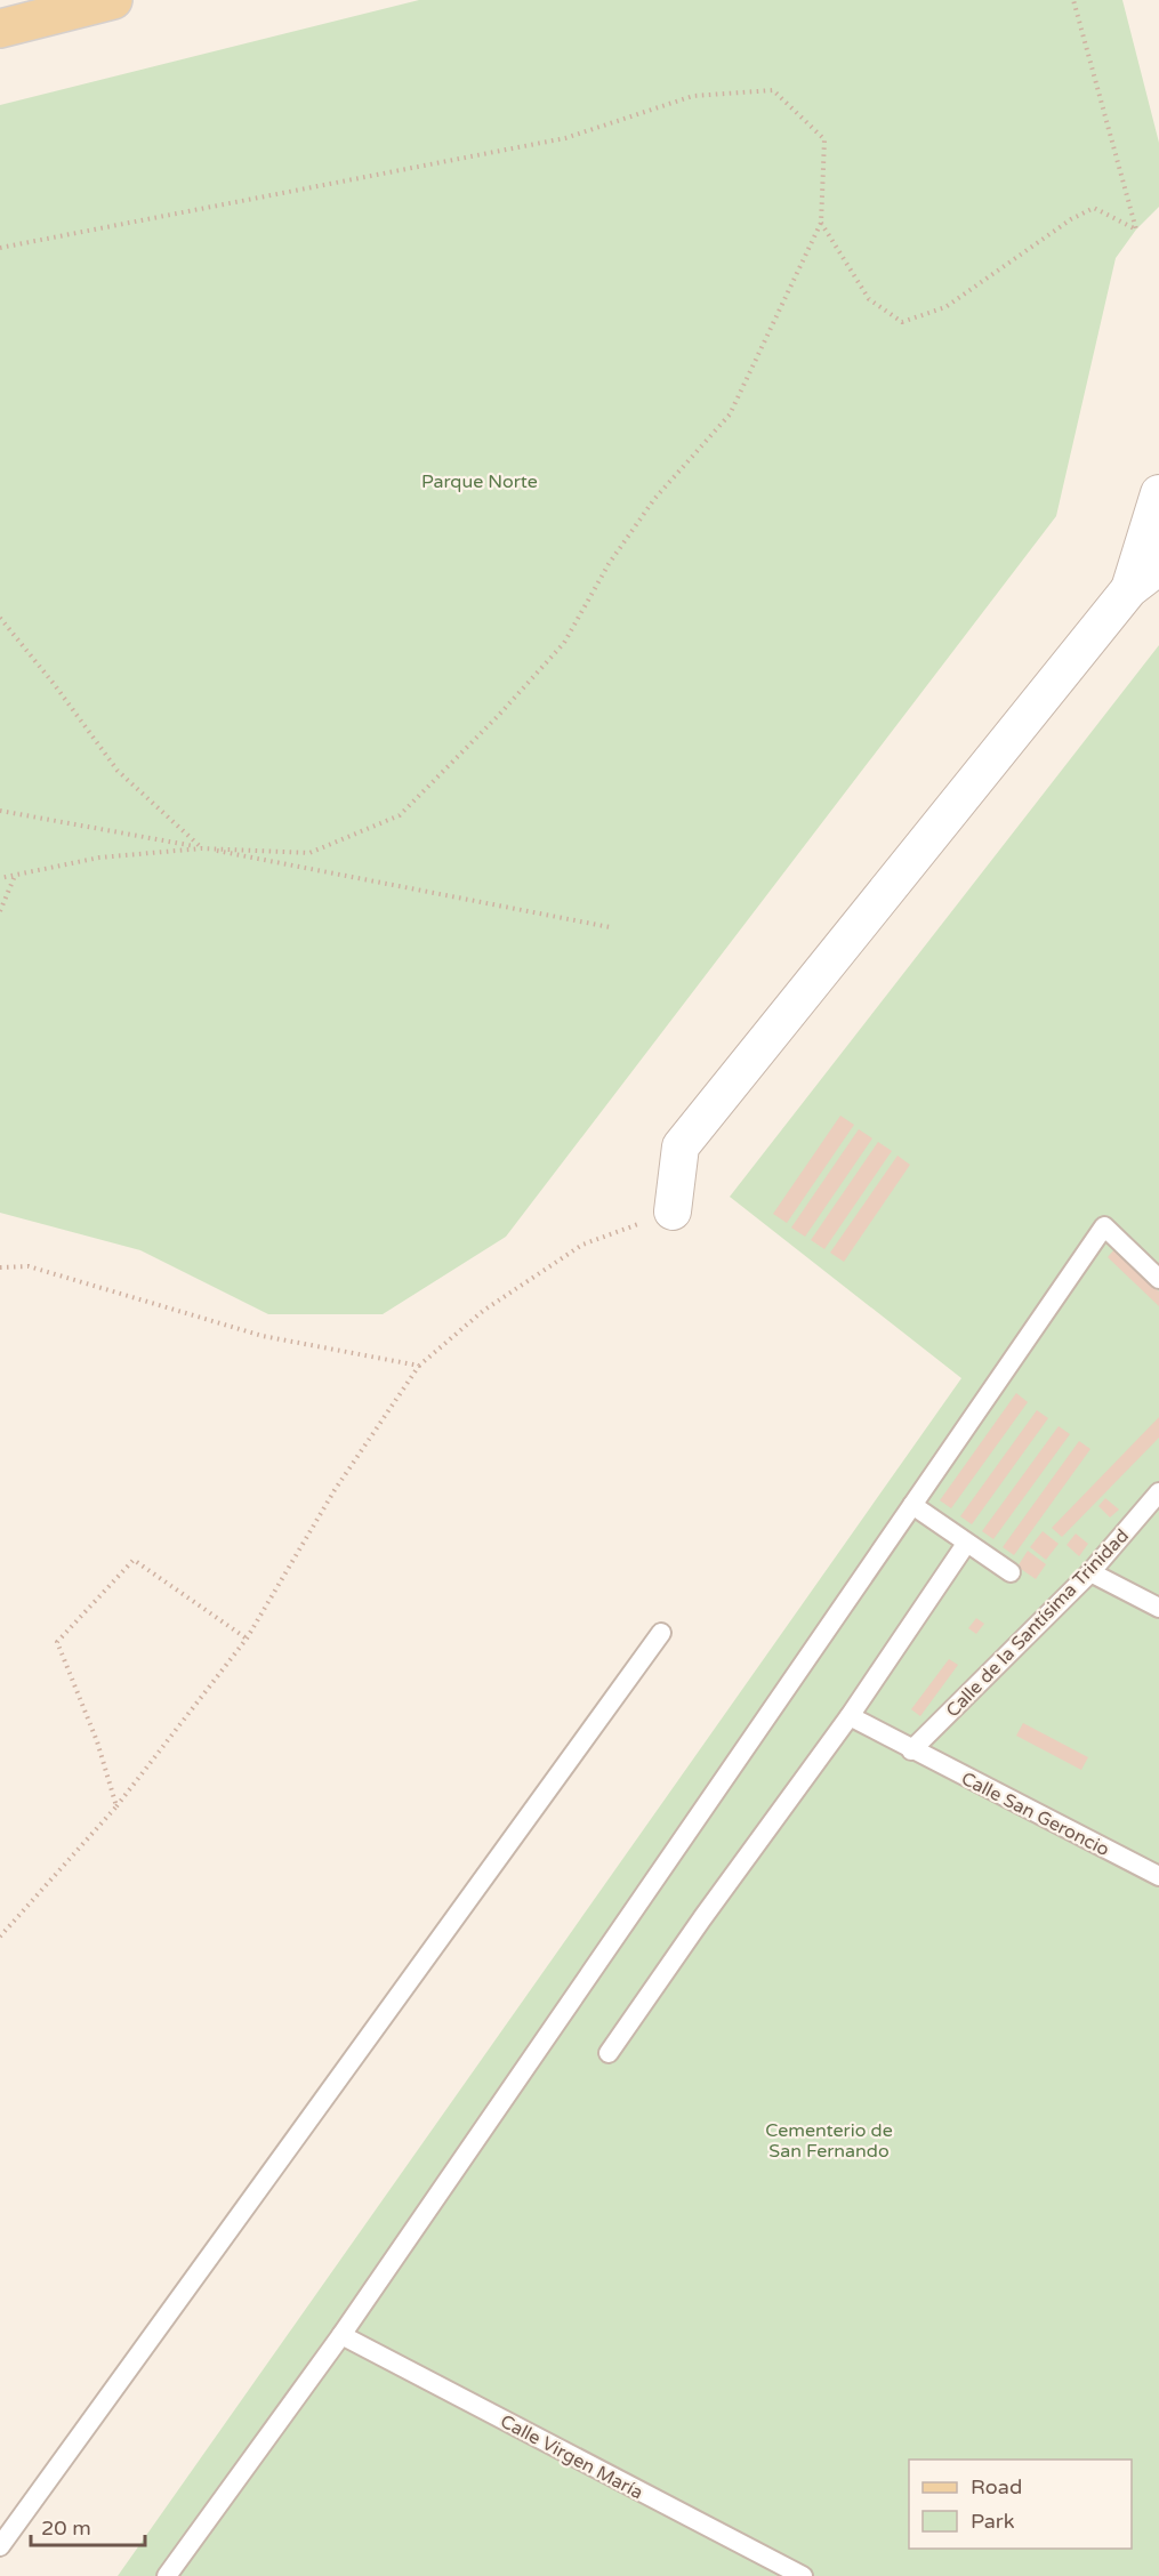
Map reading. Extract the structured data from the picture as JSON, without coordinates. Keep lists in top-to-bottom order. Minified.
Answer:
{"streets":{"lane":["Calle de la Santísima Trinidad","Calle San Geroncio","Calle Virgen María"]},"crossings":[["Calle de la Santísima Trinidad","Calle San Geroncio"]],"parks":["Parque Norte","Cementerio de San Fernando"],"legend":["Road","Park"],"scale_bar":"20 m"}
